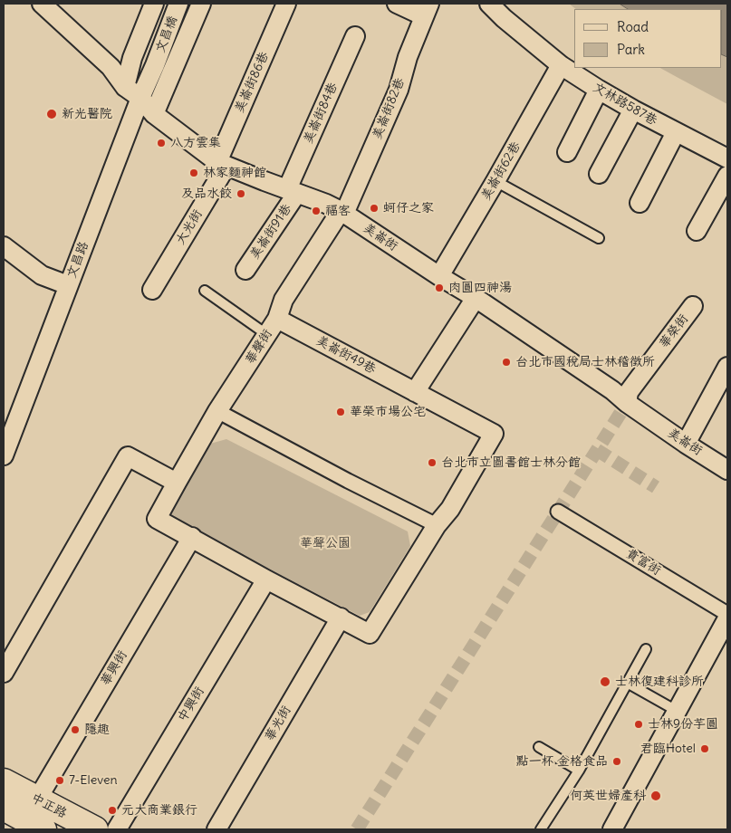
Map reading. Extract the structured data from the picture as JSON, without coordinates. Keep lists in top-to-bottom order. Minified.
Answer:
{"streets":{"main road":["中正路"],"street":["文昌橋","美崙街86巷","文林路587巷","美崙街82巷","美崙街84巷","美崙街62巷","大光街","美崙街91巷","美崙街","文昌路","華榮街","華聲街","美崙街49巷","貴富街","華興街","中興街","華光街"]},"crossings":[["文昌橋","文昌路"],["美崙街86巷","大光街"],["美崙街86巷","美崙街"],["文林路587巷","美崙街62巷"],["美崙街82巷","美崙街"],["美崙街82巷","華聲街"],["美崙街84巷","美崙街91巷"],["美崙街84巷","美崙街"],["美崙街62巷","美崙街"],["大光街","美崙街"],["美崙街91巷","美崙街"],["美崙街","文昌路"],["美崙街","華榮街"],["美崙街","華聲街"],["華聲街","美崙街49巷"],["華聲街","華興街"],["華興街","中正路"]],"parks":["華聲公園"],"places":["新光醫院","八方雲集","林家麵神館","及品水餃","蚵仔之家","福客","肉圓四神湯","台北市國稅局士林稽徵所","華榮市場公宅","台北市立圖書館士林分館","士林復建科診所","士林9份芋圓","隱趣","君臨Hotel","點一杯 金格食品","7-Eleven","何英世婦產科","元大商業銀行"],"legend":["Road","Park"]}
